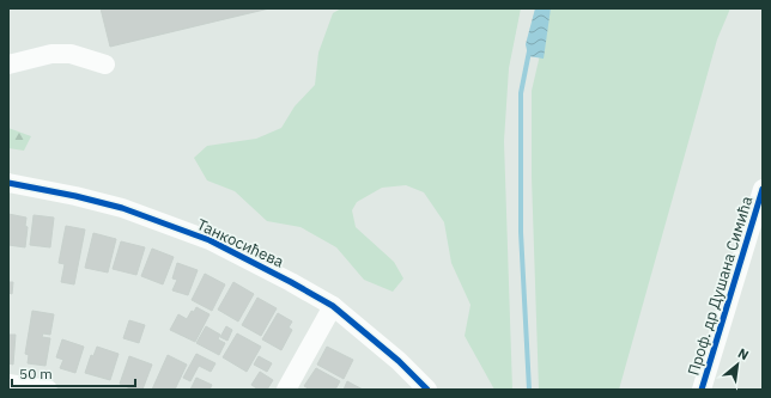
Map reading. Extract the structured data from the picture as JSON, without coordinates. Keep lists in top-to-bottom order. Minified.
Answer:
{"streets":{"street":["Танкосићева","Проф. др Душана Симића"]},"scale_bar":"50 m","north":"top right"}
